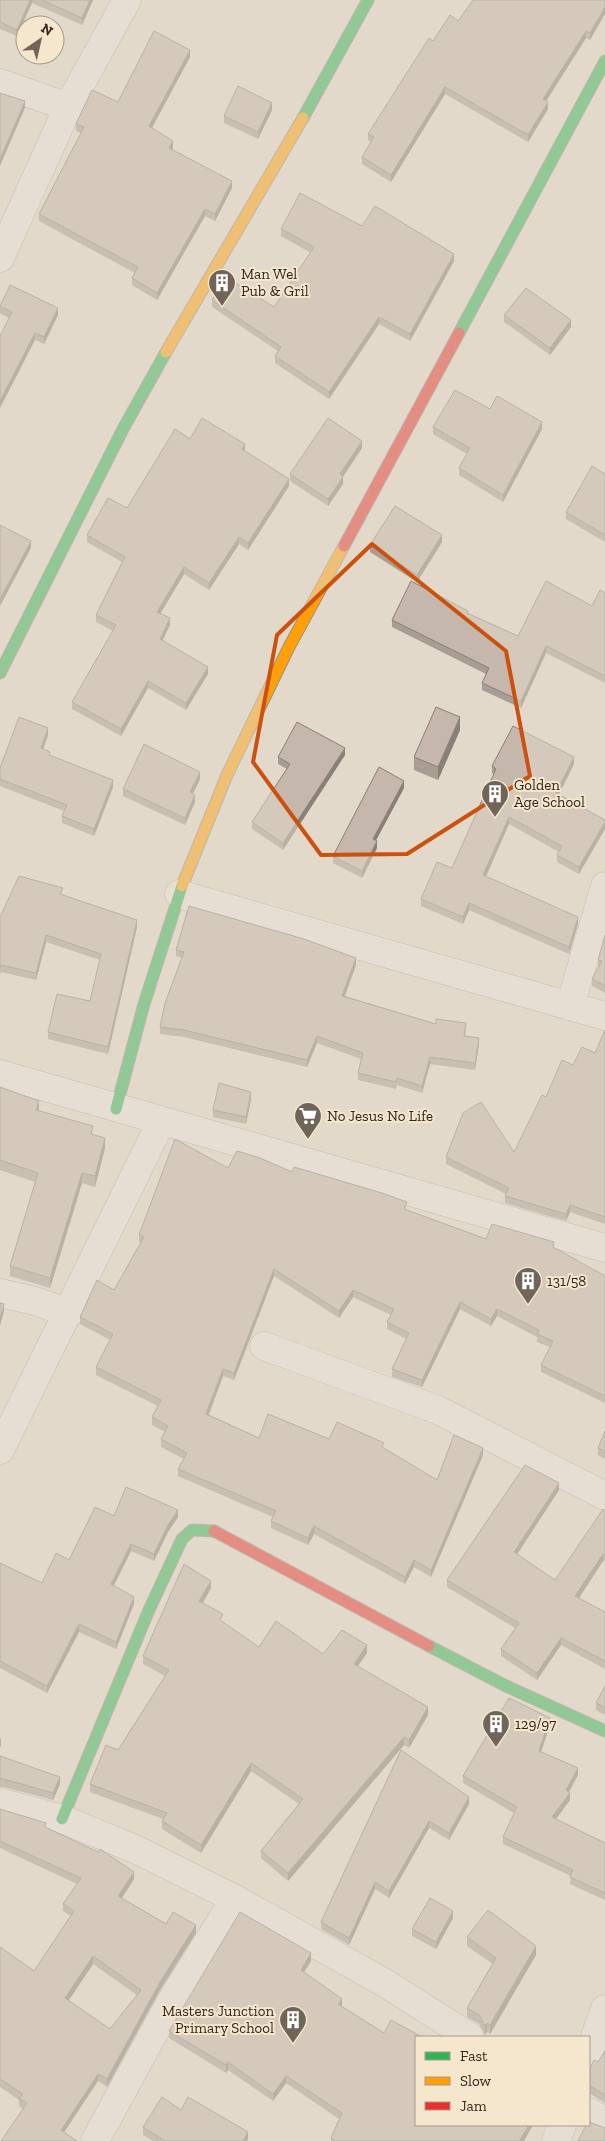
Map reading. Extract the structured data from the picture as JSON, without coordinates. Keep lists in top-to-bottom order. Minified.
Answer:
{"places":{"building":["Man Wel Pub & Gril","Golden Age School","131/58","129/97","Masters Junction Primary School"],"supermarket":["No Jesus No Life"]},"legend":["Fast","Slow","Jam"],"north":"top right"}
